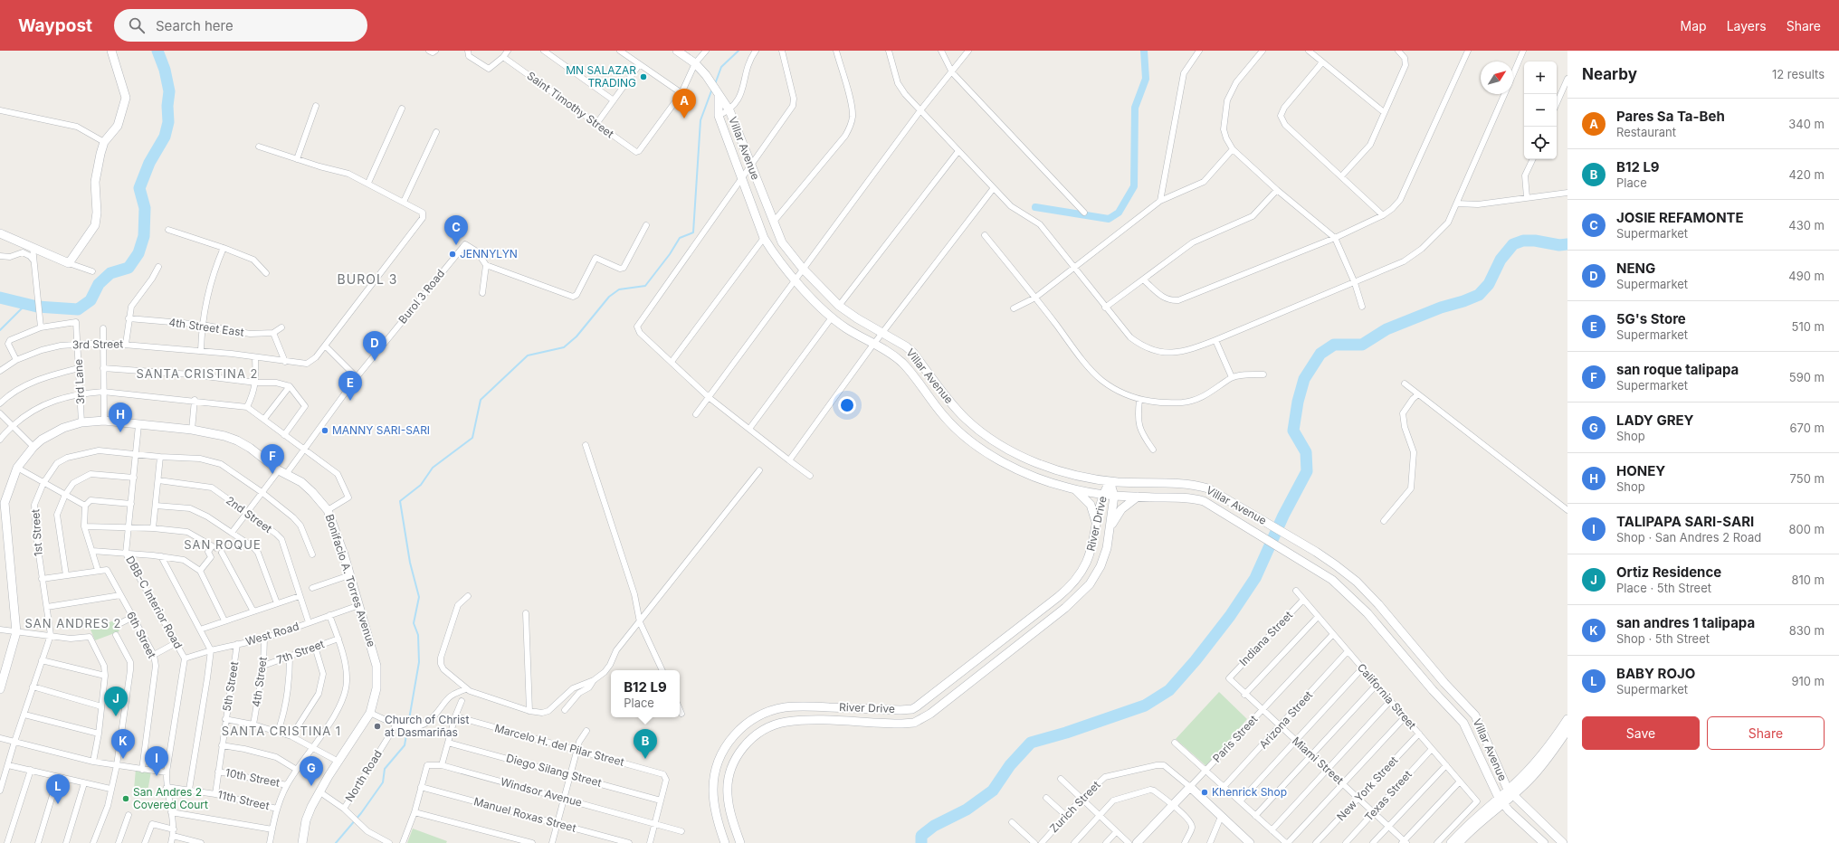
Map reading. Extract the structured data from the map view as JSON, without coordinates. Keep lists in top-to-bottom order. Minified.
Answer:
{"streets":{"main road":["Villar Avenue","River Drive","Bonifacio A. Torres Avenue","Paris Street"],"street":["Saint Timothy Street","Burol 3 Road","4th Street East","3rd Street","3rd Lane","2nd Street","1st Street","DBB-C Interior Road","West Road","6th Street","Indiana Street","7th Street","4th Street","5th Street","California Street","Arizona Street","Marcelo H. del Pilar Street","Miami Street","Diego Silang Street","North Road","10th Street","New York Street","Windsor Avenue","Texas Street","11th Street","Zurich Street","Manuel Roxas Street"]},"crossings":[["Villar Avenue","River Drive"],["Burol 3 Road","2nd Street"],["Burol 3 Road","1st Street"],["Burol 3 Road","Bonifacio A. Torres Avenue"],["3rd Street","3rd Lane"],["3rd Lane","Bonifacio A. Torres Avenue"],["2nd Street","West Road"],["1st Street","DBB-C Interior Road"],["Bonifacio A. Torres Avenue","DBB-C Interior Road"],["Bonifacio A. Torres Avenue","West Road"],["DBB-C Interior Road","West Road"],["DBB-C Interior Road","11th Street"],["West Road","4th Street"],["West Road","5th Street"],["Indiana Street","California Street"],["Indiana Street","Miami Street"],["7th Street","4th Street"],["5th Street","10th Street"],["5th Street","11th Street"],["California Street","Arizona Street"],["California Street","Paris Street"],["California Street","New York Street"],["California Street","Texas Street"],["Arizona Street","Miami Street"],["Paris Street","Miami Street"],["Paris Street","Zurich Street"],["Marcelo H. del Pilar Street","Diego Silang Street"],["Miami Street","New York Street"],["Miami Street","Texas Street"],["Windsor Avenue","Manuel Roxas Street"]],"districts":["BUROL 3","SANTA CRISTINA 2","SAN ROQUE","SAN ANDRES 2","SANTA CRISTINA 1"],"places":["MN SALAZAR TRADING","JENNYLYN","MANNY SARI-SARI","Church of Christ at Dasmariñas","Khenrick Shop","San Andres 2 Covered Court"],"north":"top right","page":{"header":"Waypost","search":"Search here","nav":["Map","Layers","Share"],"heading":["Nearby","12 results"],"map_buttons":["+","−"],"pins":["A","C","D","E","H","F","J","B","K","I","G","L"],"list":[{"mark":"A","name":"Pares Sa Ta-Beh","note":"Restaurant","value":"340 m"},{"mark":"B","name":"B12 L9","note":"Place","value":"420 m"},{"mark":"C","name":"JOSIE REFAMONTE","note":"Supermarket","value":"430 m"},{"mark":"D","name":"NENG","note":"Supermarket","value":"490 m"},{"mark":"E","name":"5G's Store","note":"Supermarket","value":"510 m"},{"mark":"F","name":"san roque talipapa","note":"Supermarket","value":"590 m"},{"mark":"G","name":"LADY GREY","note":"Shop","value":"670 m"},{"mark":"H","name":"HONEY","note":"Shop","value":"750 m"},{"mark":"I","name":"TALIPAPA SARI-SARI","note":"Shop · San Andres 2 Road","value":"800 m"},{"mark":"J","name":"Ortiz Residence","note":"Place · 5th Street","value":"810 m"},{"mark":"K","name":"san andres 1 talipapa","note":"Shop · 5th Street","value":"830 m"},{"mark":"L","name":"BABY ROJO","note":"Supermarket","value":"910 m"}],"popup":["B12 L9","Place"],"buttons":["Save","Share"]}}
